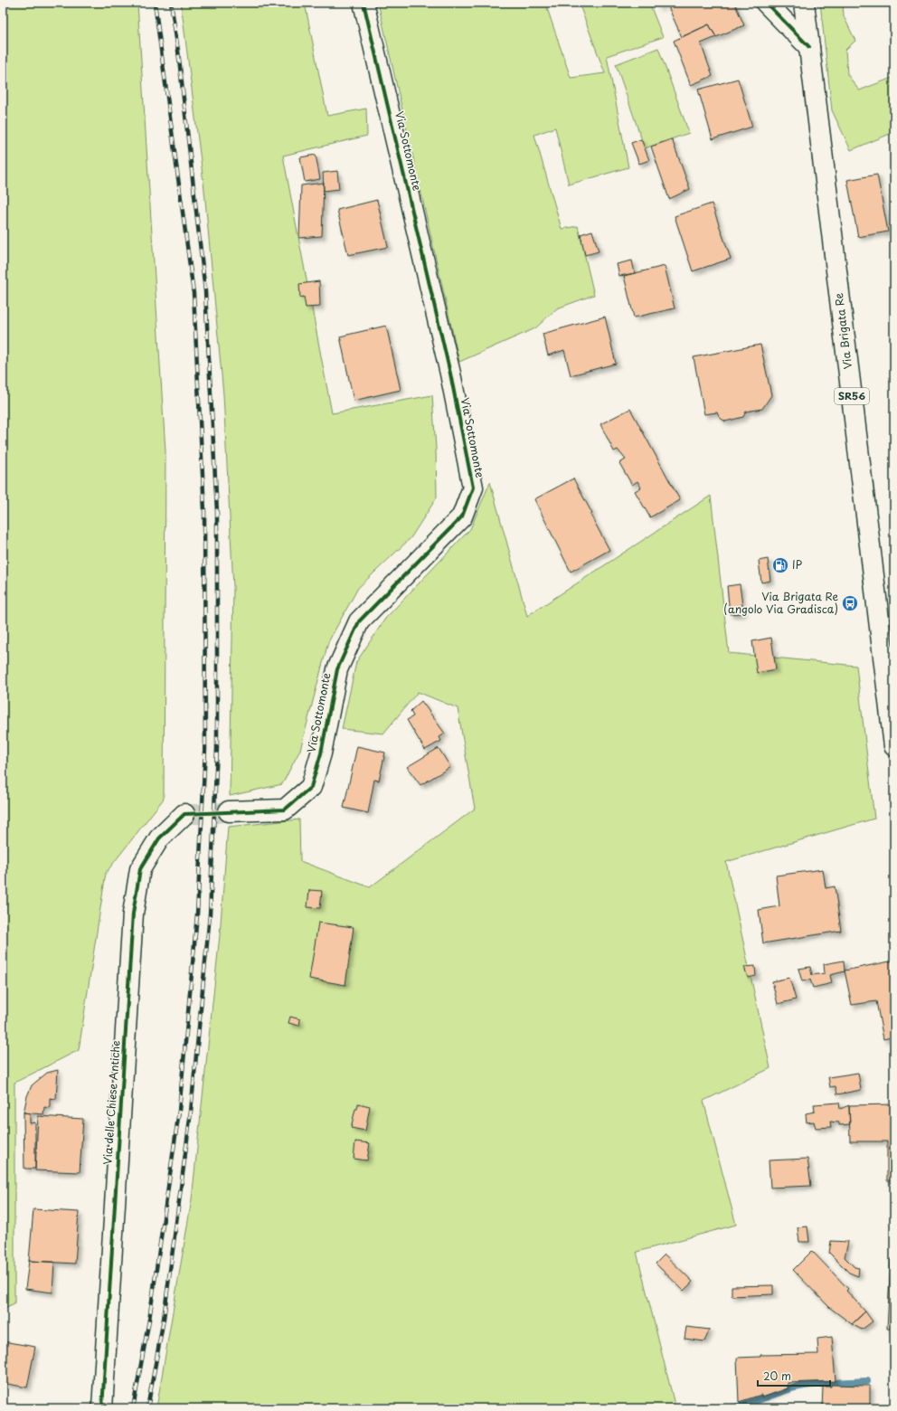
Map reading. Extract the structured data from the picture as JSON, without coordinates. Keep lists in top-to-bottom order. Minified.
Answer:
{"streets":{"street":["Via Sottomonte","Via Brigata Re","SR56","Via delle Chiese Antiche"]},"places":{"fuel station":["IP"],"bus stop":["Via Brigata Re (angolo Via Gradisca)"]},"scale_bar":"20 m"}
